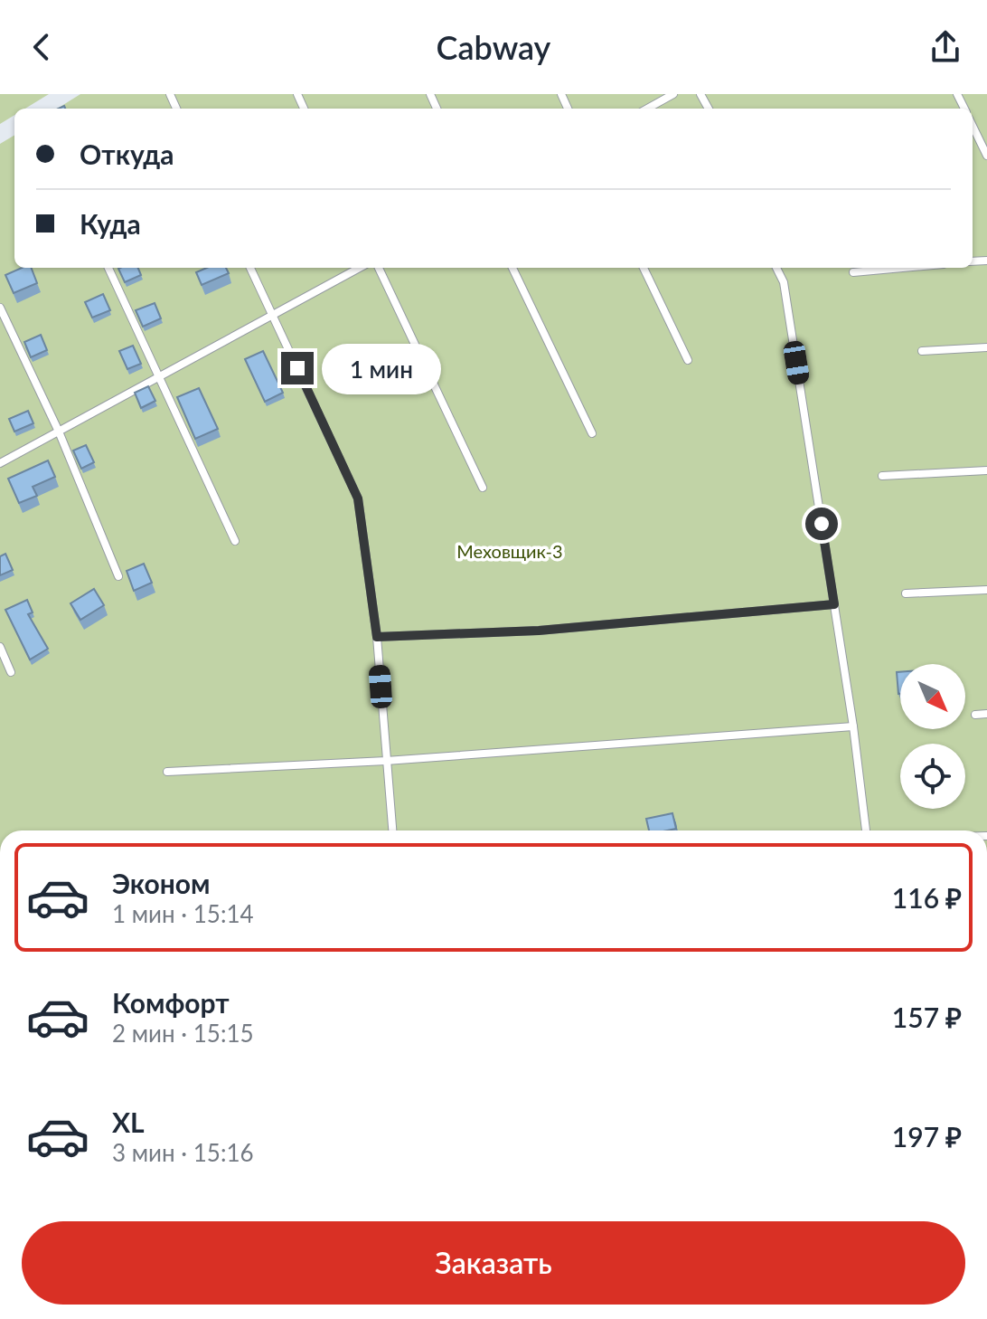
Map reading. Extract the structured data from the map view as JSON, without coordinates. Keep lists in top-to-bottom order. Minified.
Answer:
{"parks":["Меховщик-3"],"north":"bottom right","page":{"header":"Cabway","banner":["Откуда","Куда"],"bubble":"1 мин","list":[{"name":"Эконом","note":"1 мин · 15:14","value":"116 ₽"},{"name":"Комфорт","note":"2 мин · 15:15","value":"157 ₽"},{"name":"XL","note":"3 мин · 15:16","value":"197 ₽"}],"buttons":"Заказать"}}
